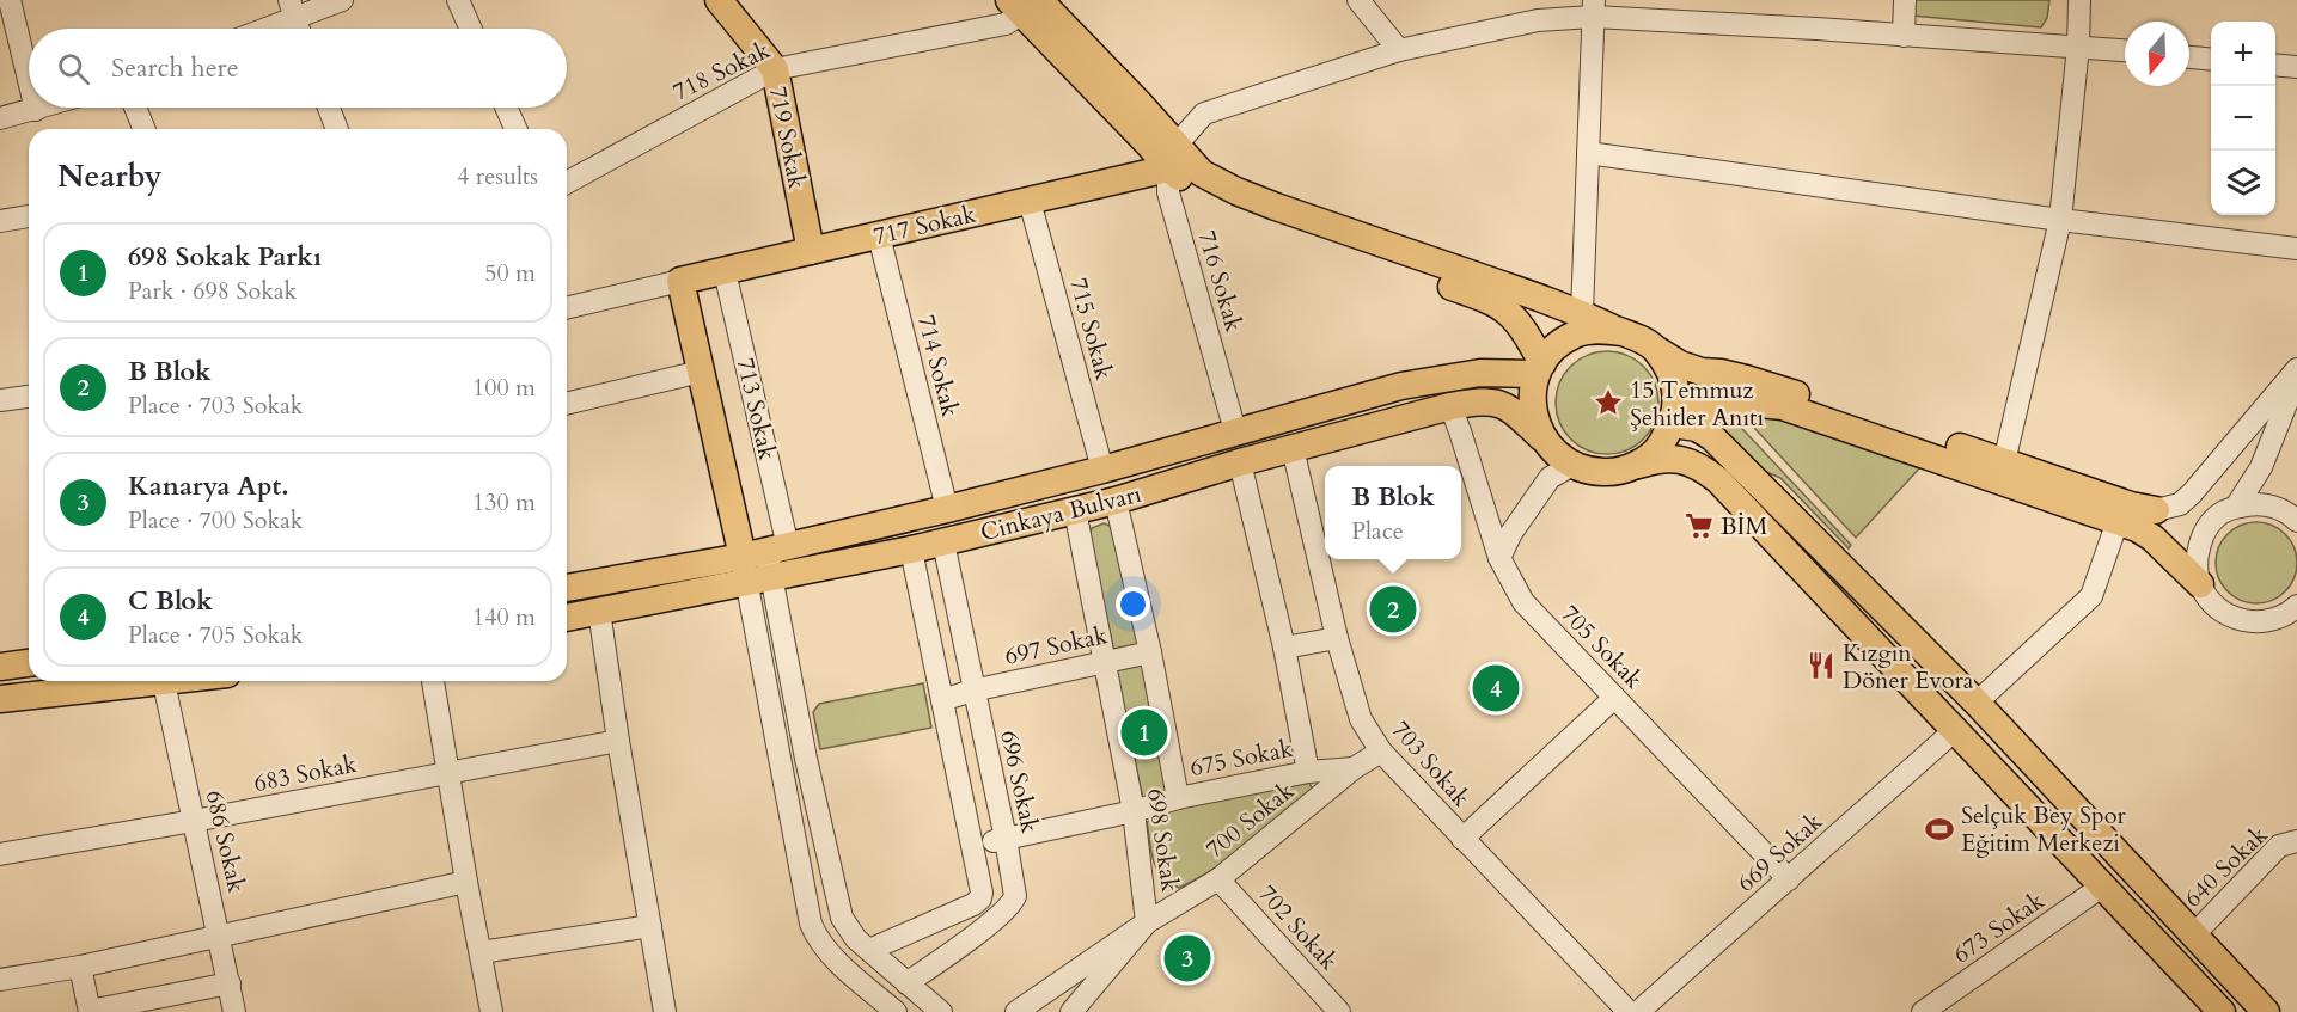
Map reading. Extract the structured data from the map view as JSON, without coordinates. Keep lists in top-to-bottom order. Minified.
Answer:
{"streets":{"main road":["719 Sokak","717 Sokak","713 Sokak","Cinkaya Bulvarı"],"street":["718 Sokak","716 Sokak","715 Sokak","714 Sokak","697 Sokak","705 Sokak","675 Sokak","703 Sokak","683 Sokak","696 Sokak","700 Sokak","698 Sokak","686 Sokak","669 Sokak","640 Sokak","702 Sokak","673 Sokak"]},"crossings":[["718 Sokak","719 Sokak"],["719 Sokak","717 Sokak"],["717 Sokak","716 Sokak"],["717 Sokak","715 Sokak"],["717 Sokak","714 Sokak"],["717 Sokak","713 Sokak"],["716 Sokak","Cinkaya Bulvarı"],["715 Sokak","Cinkaya Bulvarı"],["714 Sokak","Cinkaya Bulvarı"],["713 Sokak","Cinkaya Bulvarı"],["Cinkaya Bulvarı","705 Sokak"],["Cinkaya Bulvarı","703 Sokak"],["Cinkaya Bulvarı","696 Sokak"],["Cinkaya Bulvarı","698 Sokak"],["697 Sokak","696 Sokak"],["697 Sokak","698 Sokak"],["705 Sokak","669 Sokak"],["675 Sokak","696 Sokak"],["675 Sokak","700 Sokak"],["675 Sokak","698 Sokak"],["703 Sokak","700 Sokak"],["683 Sokak","686 Sokak"],["700 Sokak","698 Sokak"],["700 Sokak","702 Sokak"]],"places":{"place":["15 Temmuz Şehitler Anıtı"],"supermarket":["BİM"],"restaurant":["Kızgın Döner Evora"],"sports":["Selçuk Bey Spor Eğitim Merkezi"]},"north":"bottom","page":{"map_buttons":["+","−"],"search":"Search here","heading":["Nearby","4 results"],"list":[{"mark":"1","name":"698 Sokak Parkı","note":"Park · 698 Sokak","value":"50 m"},{"mark":"2","name":"B Blok","note":"Place · 703 Sokak","value":"100 m"},{"mark":"3","name":"Kanarya Apt.","note":"Place · 700 Sokak","value":"130 m"},{"mark":"4","name":"C Blok","note":"Place · 705 Sokak","value":"140 m"}],"popup":["B Blok","Place"],"pins":["2","4","1","3"]}}
